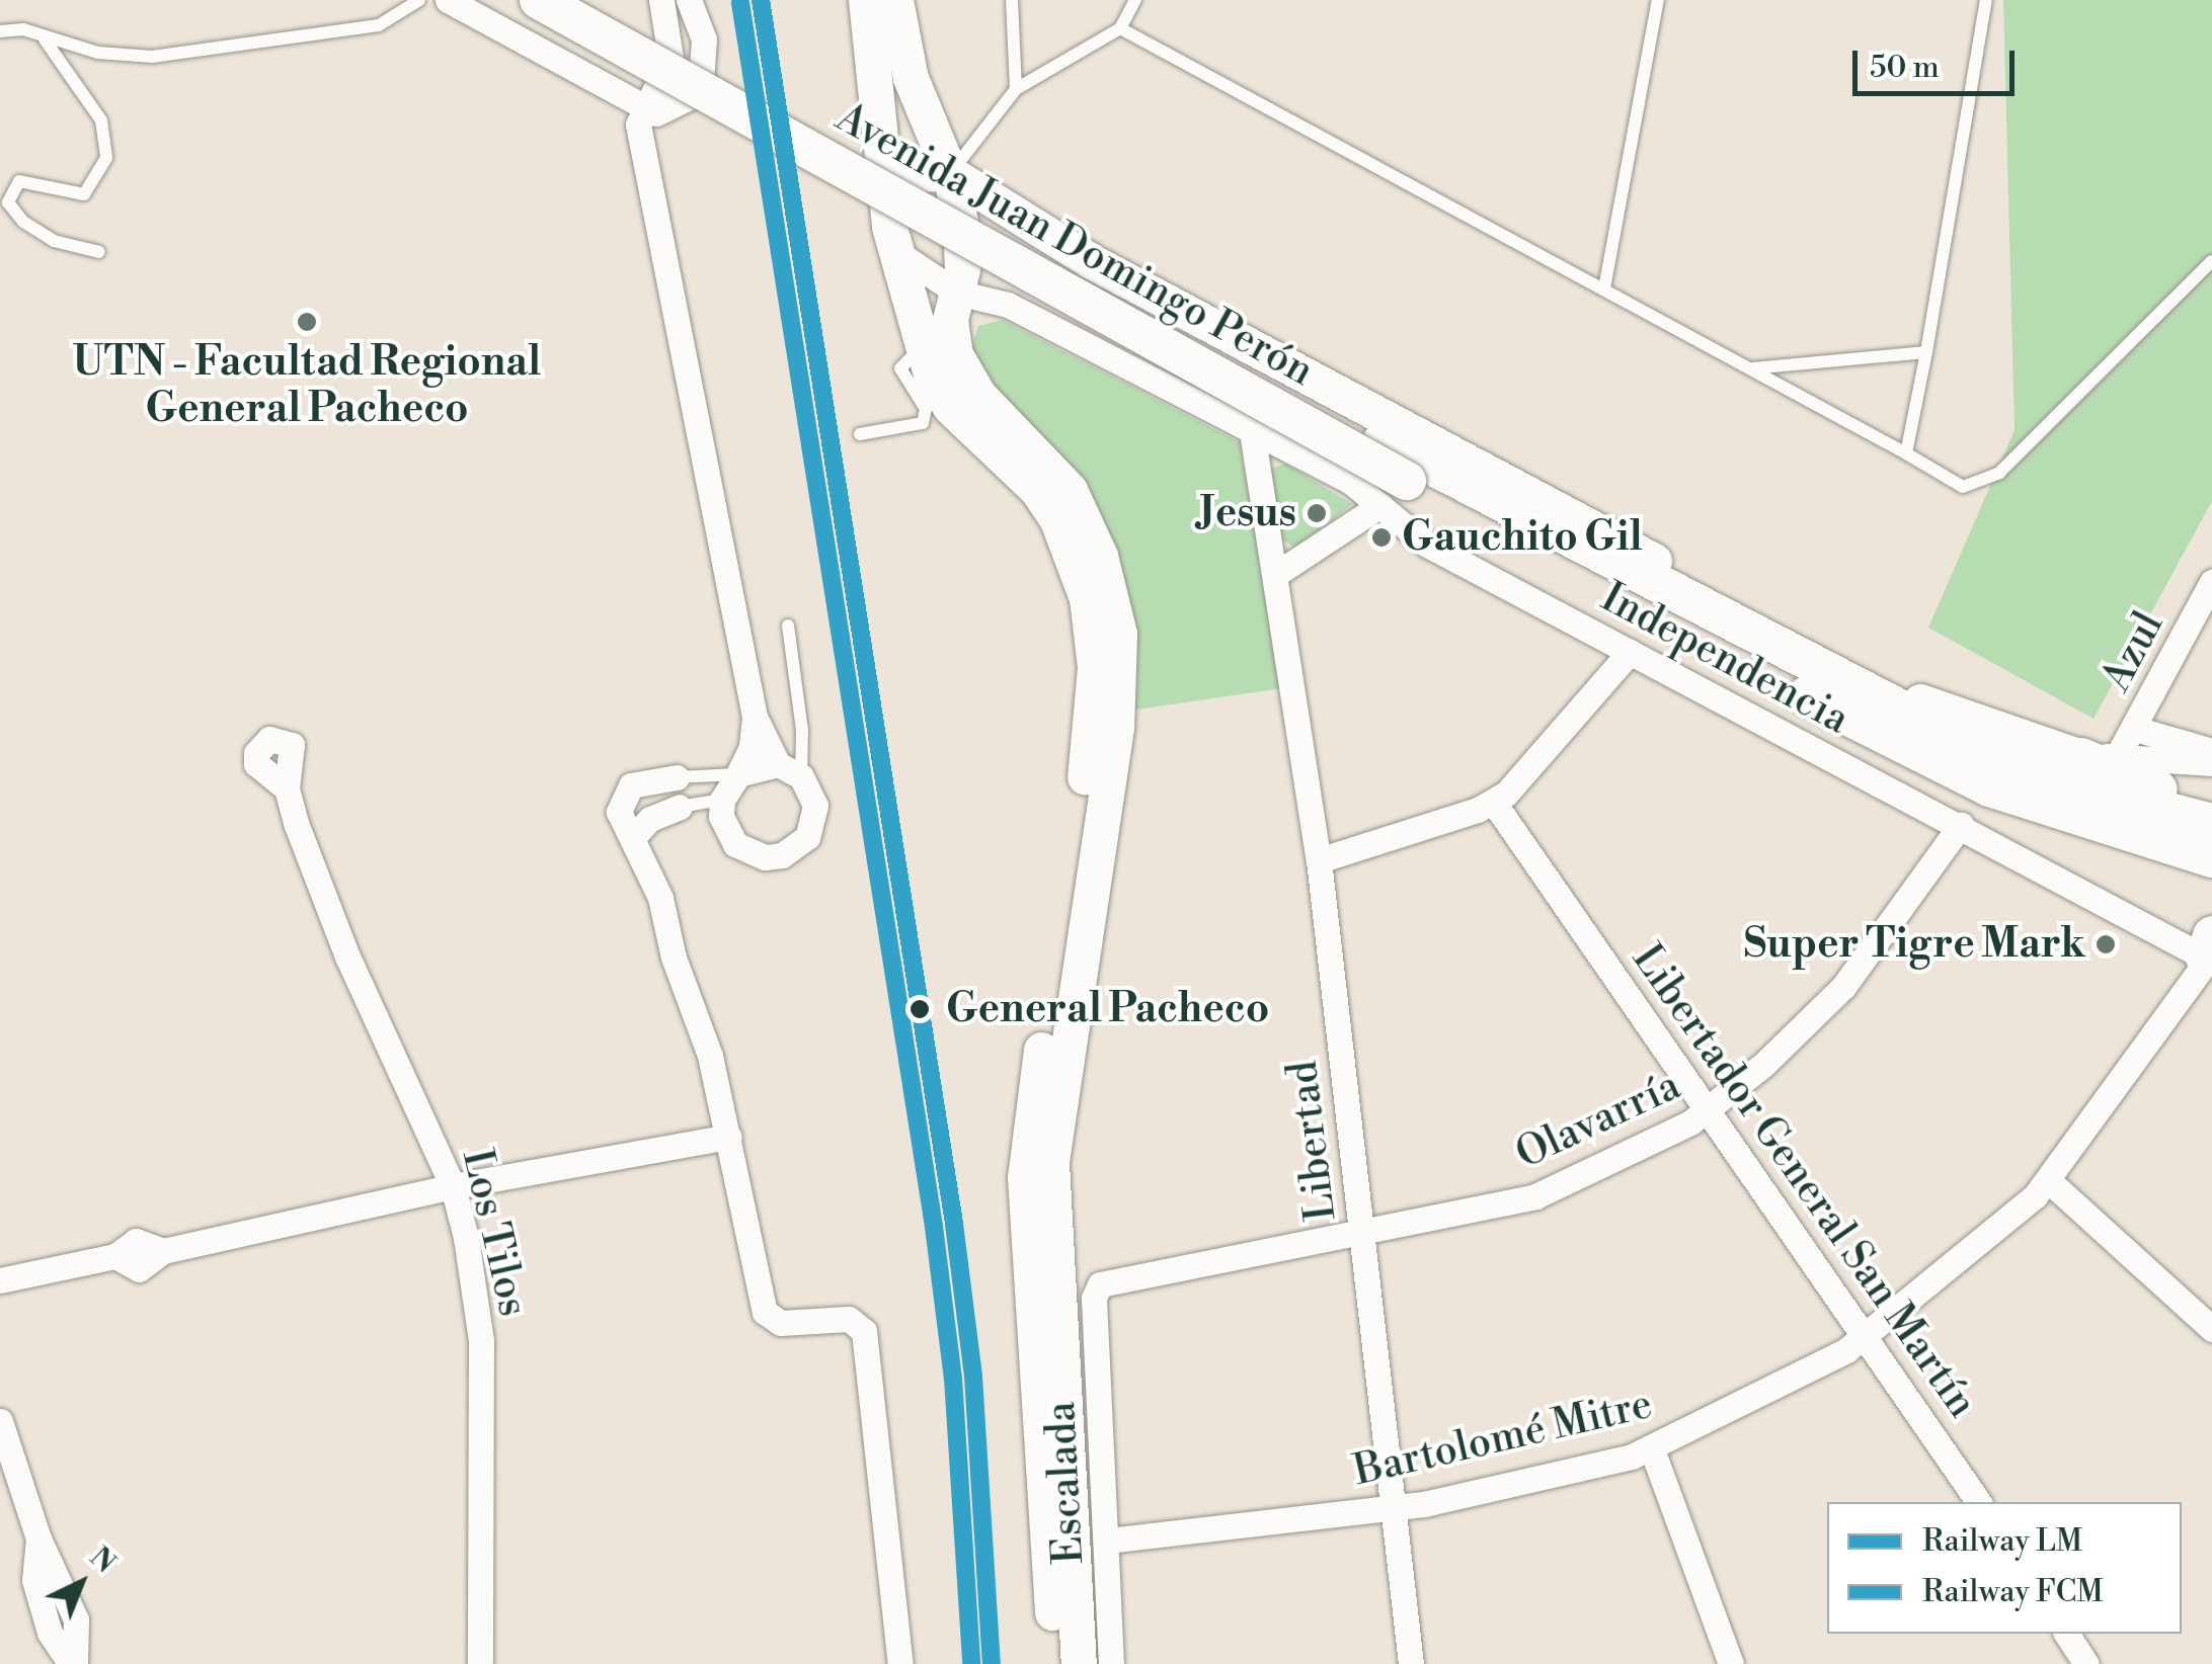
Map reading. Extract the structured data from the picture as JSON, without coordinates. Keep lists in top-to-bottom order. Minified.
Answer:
{"streets":{"main road":["Avenida Juan Domingo Perón"],"street":["Azul","Independencia","Olavarría","Libertad","Libertador General San Martín","Los Tilos","Bartolomé Mitre","Escalada"]},"crossings":[["Avenida Juan Domingo Perón","Independencia"],["Independencia","Olavarría"],["Independencia","Libertad"],["Independencia","Bartolomé Mitre"],["Olavarría","Libertad"],["Olavarría","Libertador General San Martín"],["Olavarría","Escalada"],["Libertad","Bartolomé Mitre"],["Libertador General San Martín","Bartolomé Mitre"],["Bartolomé Mitre","Escalada"]],"places":["UTN - Facultad Regional General Pacheco","Jesus","Gauchito Gil","Super Tigre Mark","General Pacheco"],"lines":["rail line LM","rail line FCM"],"legend":["Railway LM","Railway FCM"],"scale_bar":"50 m","north":"top right"}
